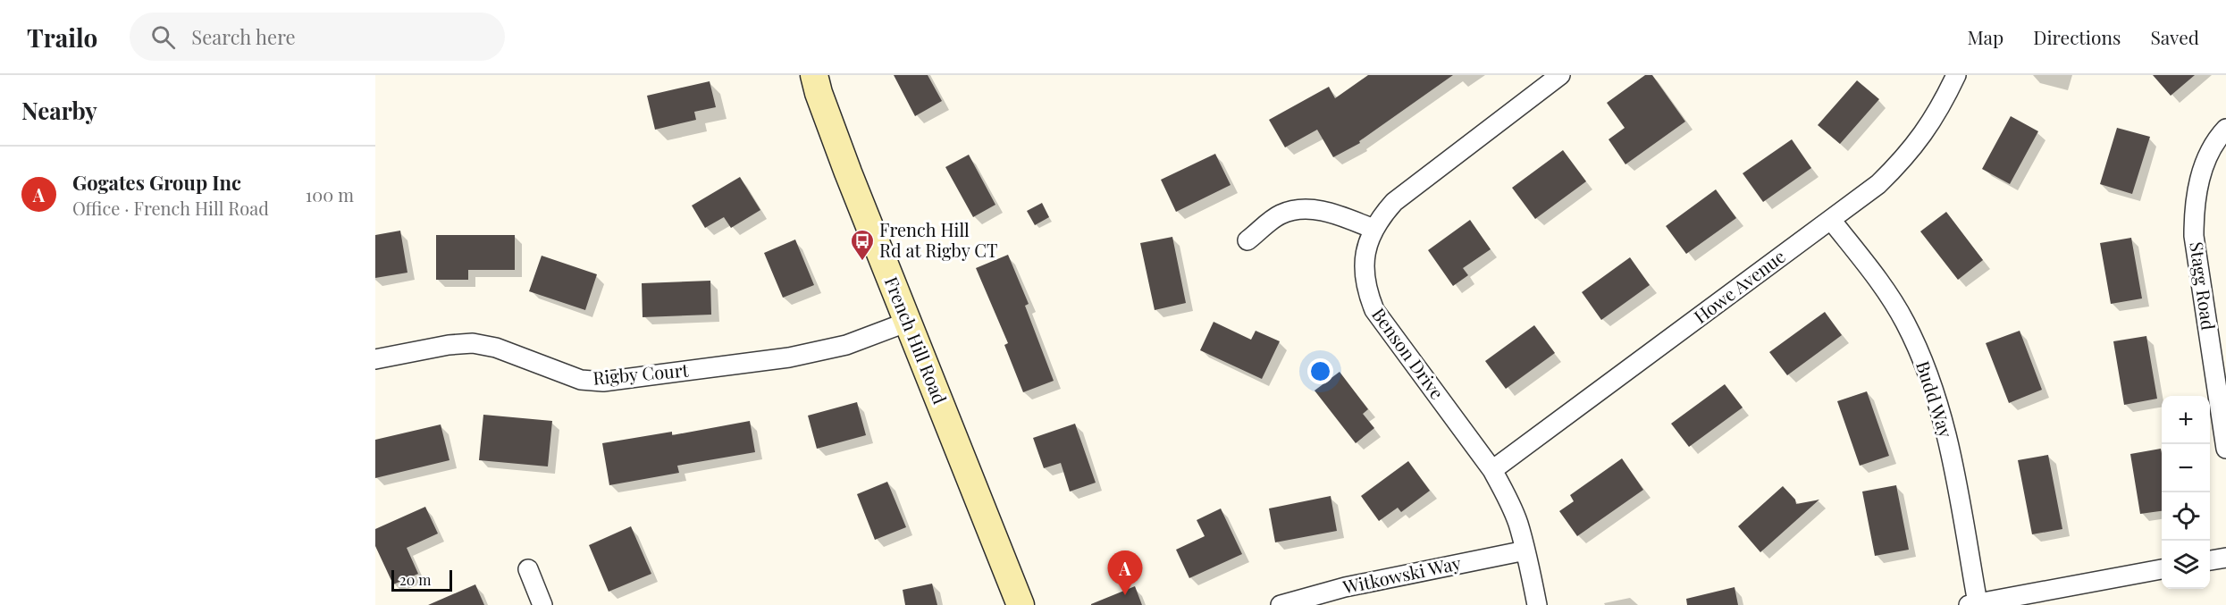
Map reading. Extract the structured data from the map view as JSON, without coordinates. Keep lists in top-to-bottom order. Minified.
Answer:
{"streets":{"main road":["French Hill Road"],"street":["Stagg Road","Howe Avenue","Benson Drive","Rigby Court","Budd Way","Witkowski Way"]},"crossings":[["Howe Avenue","Benson Drive"],["Howe Avenue","Budd Way"],["French Hill Road","Rigby Court"],["Benson Drive","Witkowski Way"]],"places":{"bus stop":["French Hill Rd at Rigby CT"]},"scale_bar":"20 m","page":{"header":"Trailo","search":"Search here","nav":["Map","Directions","Saved"],"heading":"Nearby","list":[{"mark":"A","name":"Gogates Group Inc","note":"Office · French Hill Road","value":"100 m"}],"map_buttons":["+","−"],"pins":"A","scale":"20 m"}}
